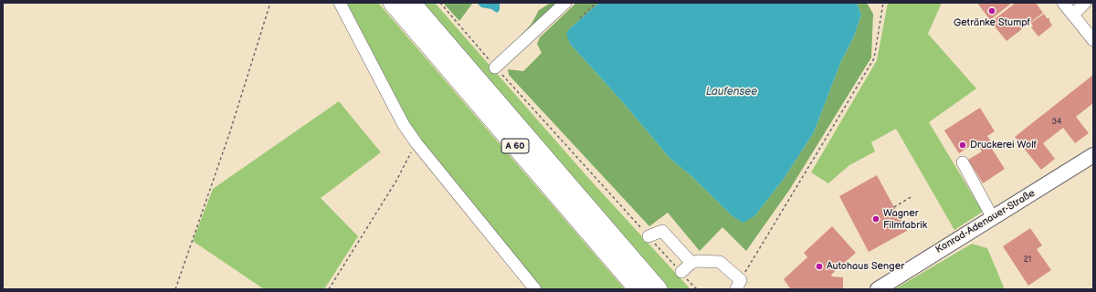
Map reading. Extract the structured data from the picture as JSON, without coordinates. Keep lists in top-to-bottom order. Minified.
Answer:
{"streets":{"highway":["A 60"],"main road":["Konrad-Adenauer-Straße"]},"water":["Laufensee"],"places":["Getränke Stumpf","Druckerei Wolf","Wagner Filmfabrik","Autohaus Senger"],"house_numbers":["34","21"]}
